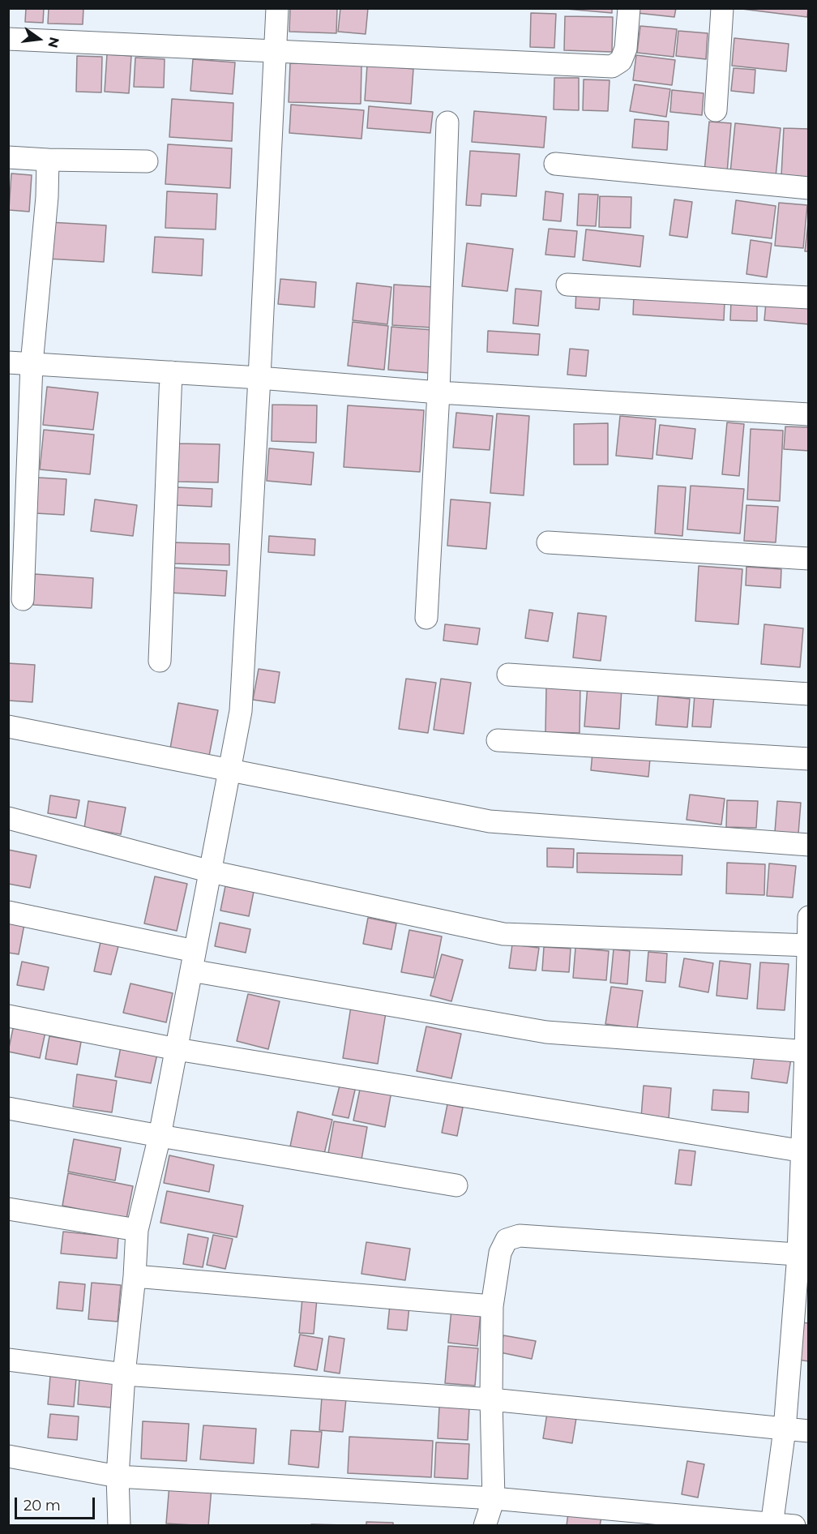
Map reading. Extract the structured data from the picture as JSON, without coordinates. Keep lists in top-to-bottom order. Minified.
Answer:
{"scale_bar":"20 m","north":"right"}
